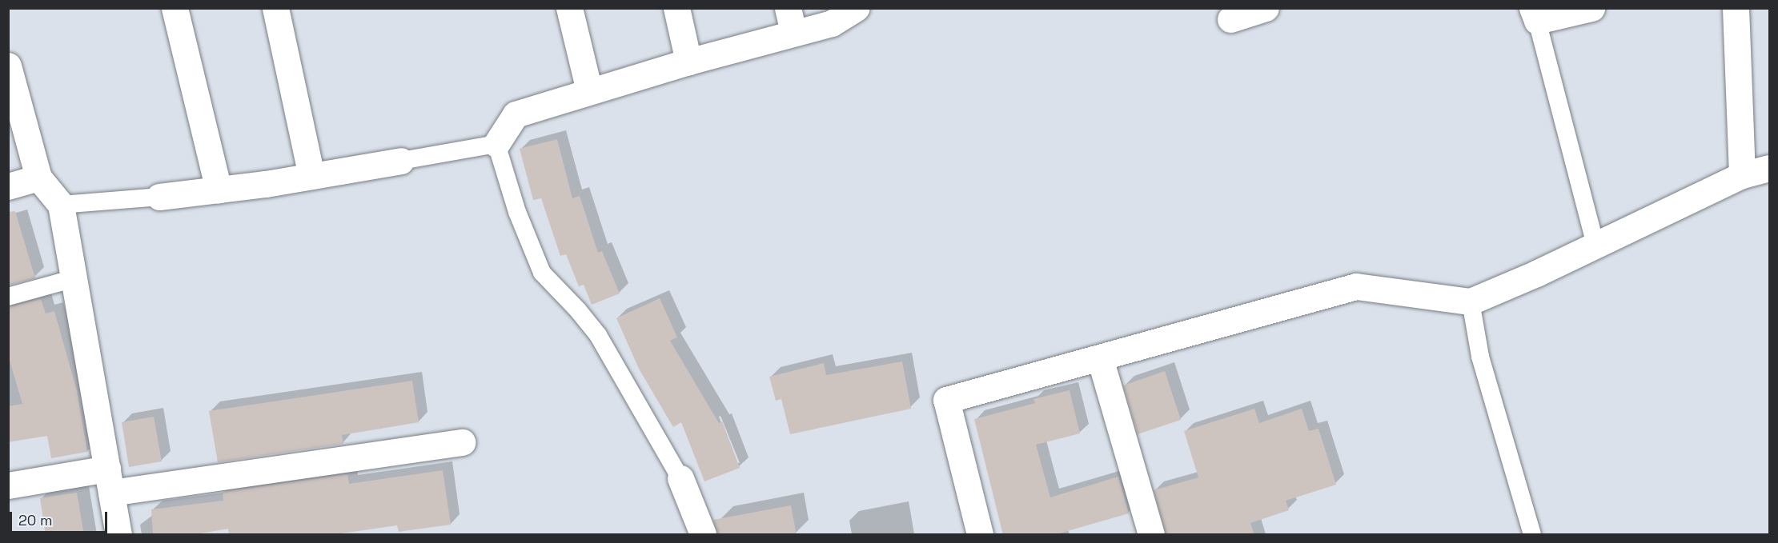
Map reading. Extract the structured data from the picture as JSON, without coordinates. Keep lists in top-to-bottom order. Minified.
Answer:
{"scale_bar":"20 m"}
